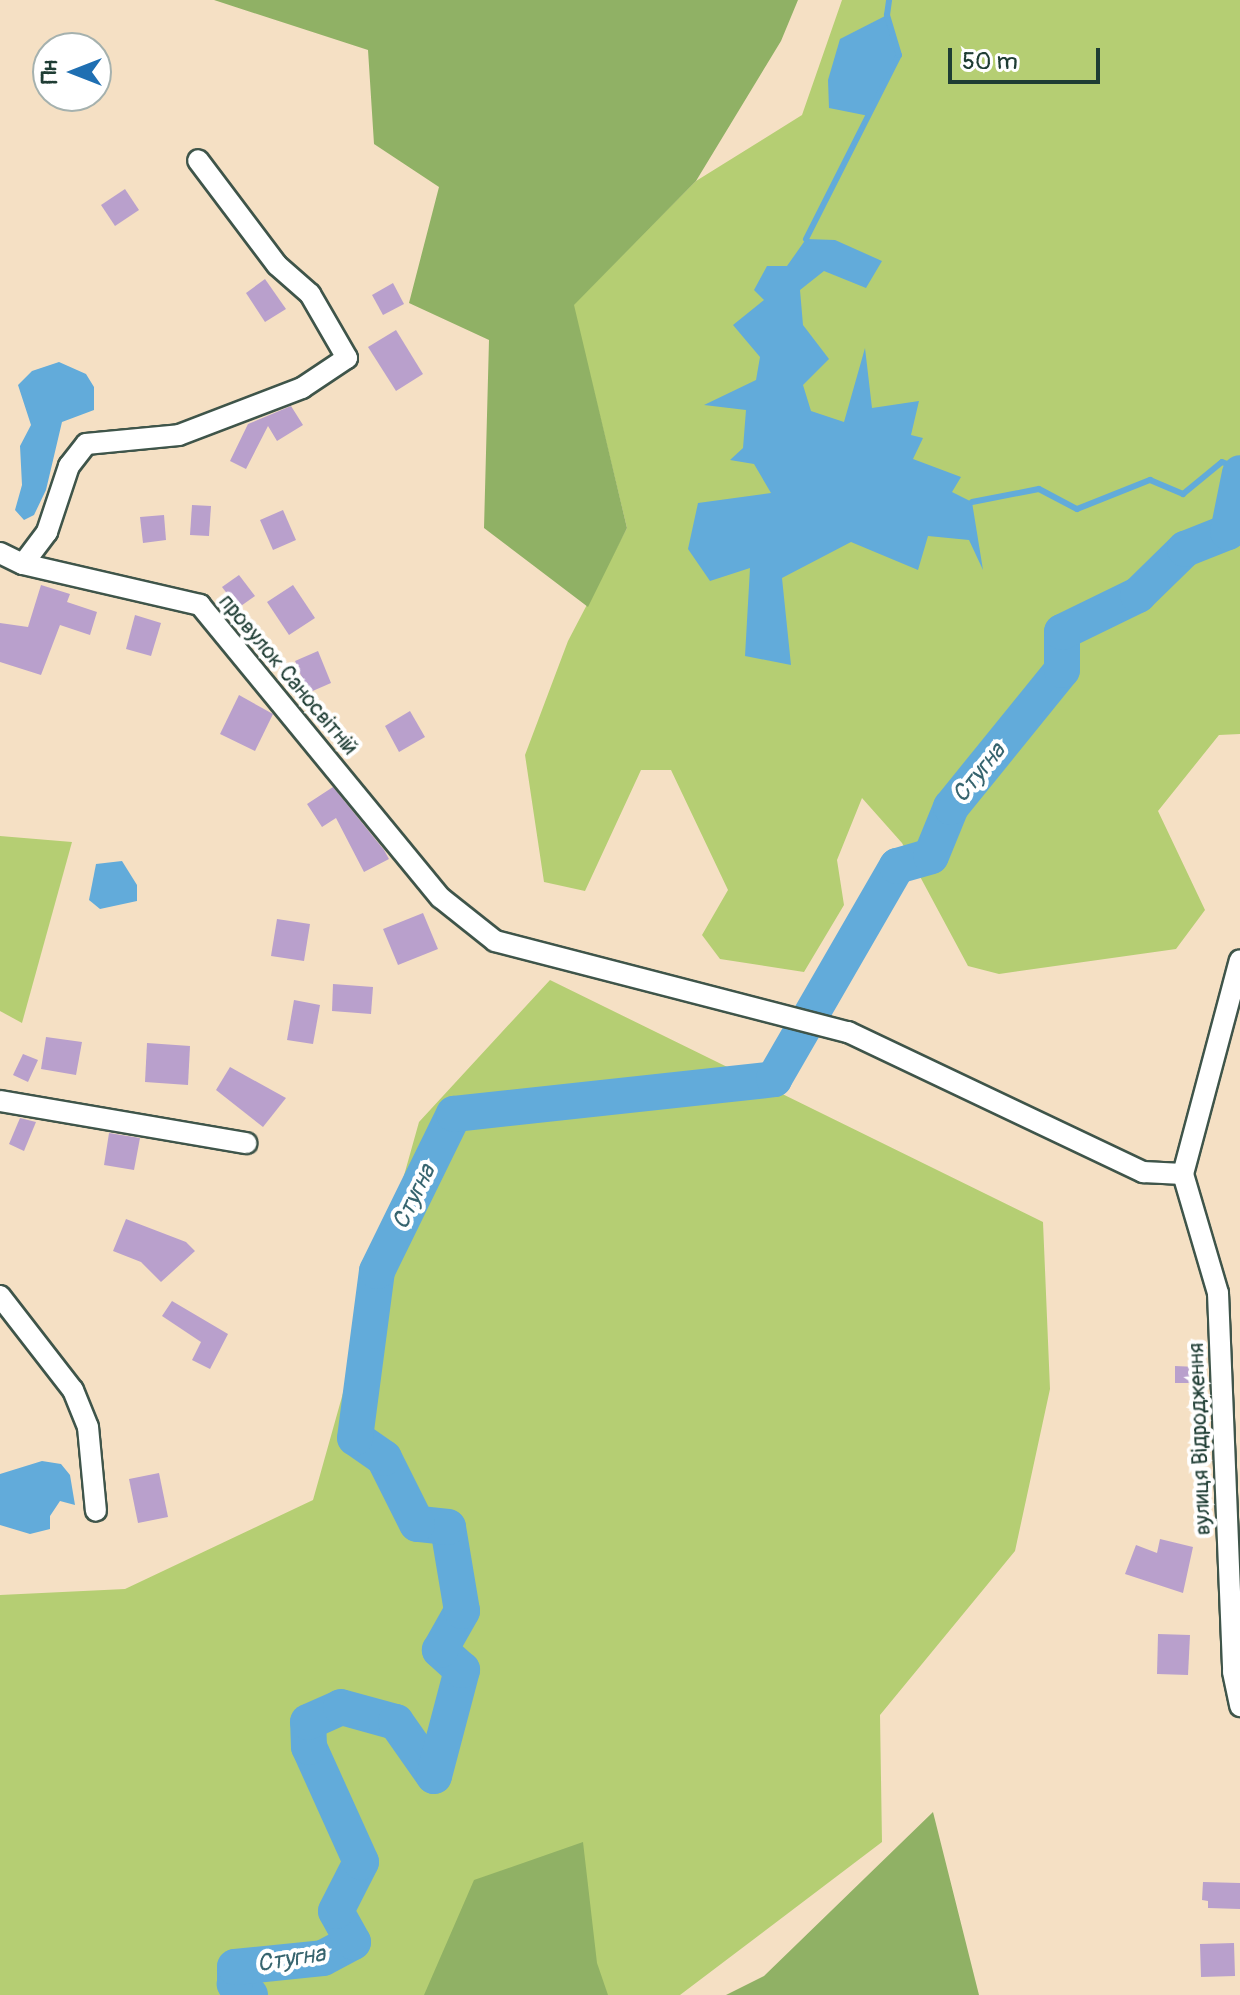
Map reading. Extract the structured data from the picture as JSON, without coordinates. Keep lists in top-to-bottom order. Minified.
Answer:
{"streets":{"street":["провулок Саносвітній","вулиця Відродження"]},"crossings":[["провулок Саносвітній","вулиця Відродження"]],"water":["Стугна"],"scale_bar":"50 m","north":"left"}
